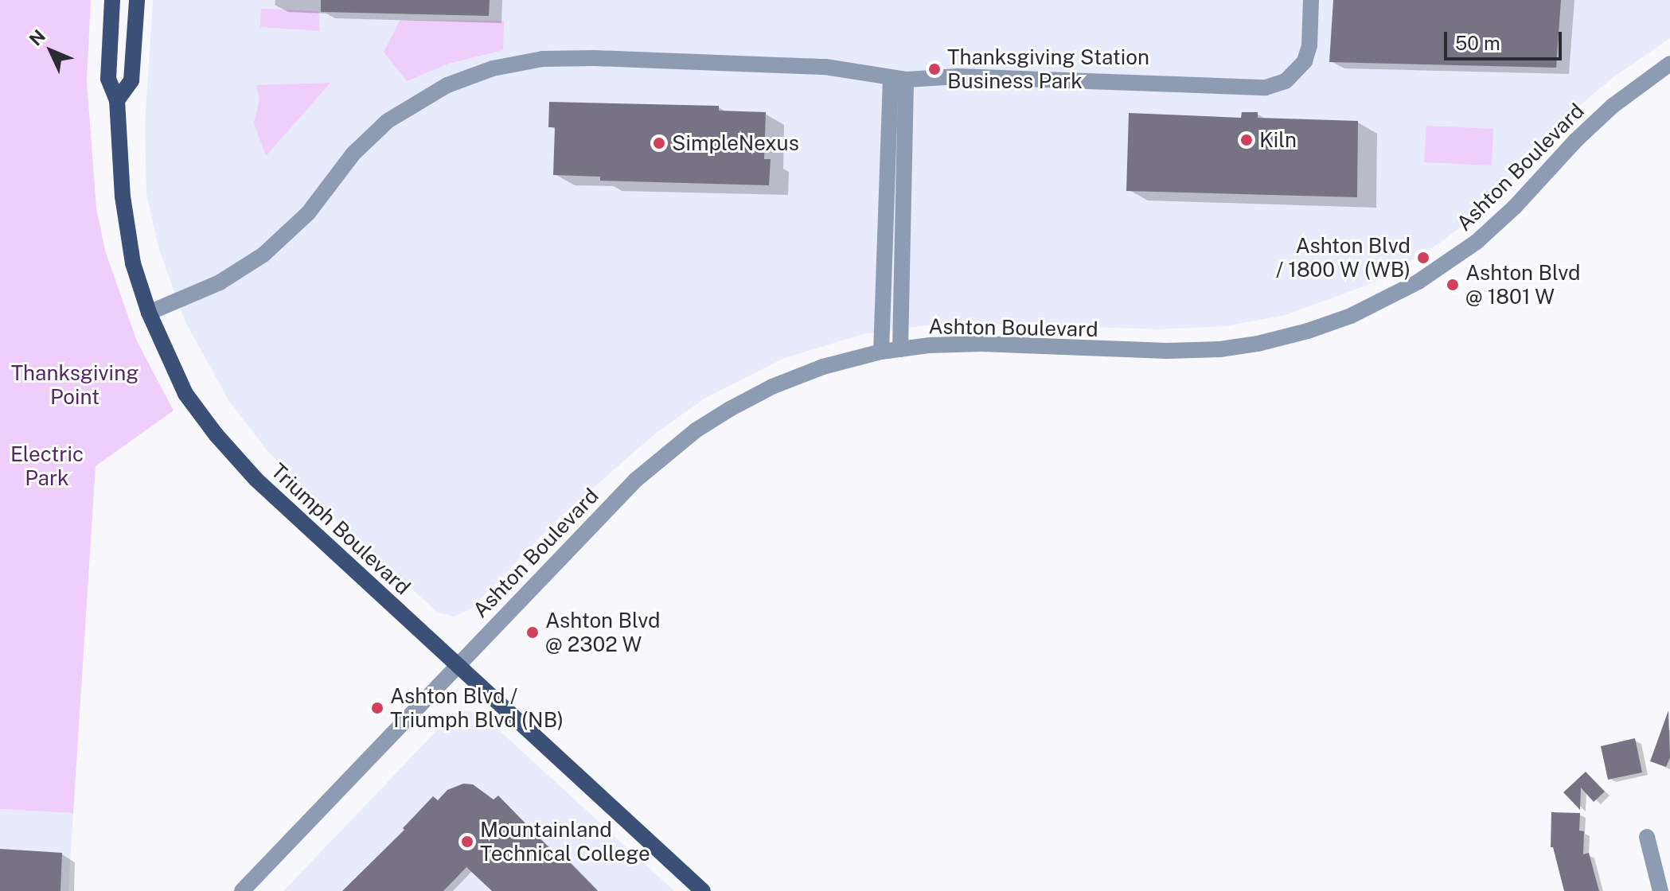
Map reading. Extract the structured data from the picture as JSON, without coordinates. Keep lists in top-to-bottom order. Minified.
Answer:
{"streets":{"main road":["Triumph Boulevard"],"street":["Ashton Boulevard"]},"crossings":[["Ashton Boulevard","Triumph Boulevard"]],"parks":["Thanksgiving Point","Electric Park"],"places":["Thanksgiving Station Business Park","Kiln","SimpleNexus","Ashton Blvd / 1800 W (WB)","Ashton Blvd @ 1801 W","Ashton Blvd @ 2302 W","Ashton Blvd / Triumph Blvd (NB)","Mountainland Technical College"],"scale_bar":"50 m","north":"top left"}
